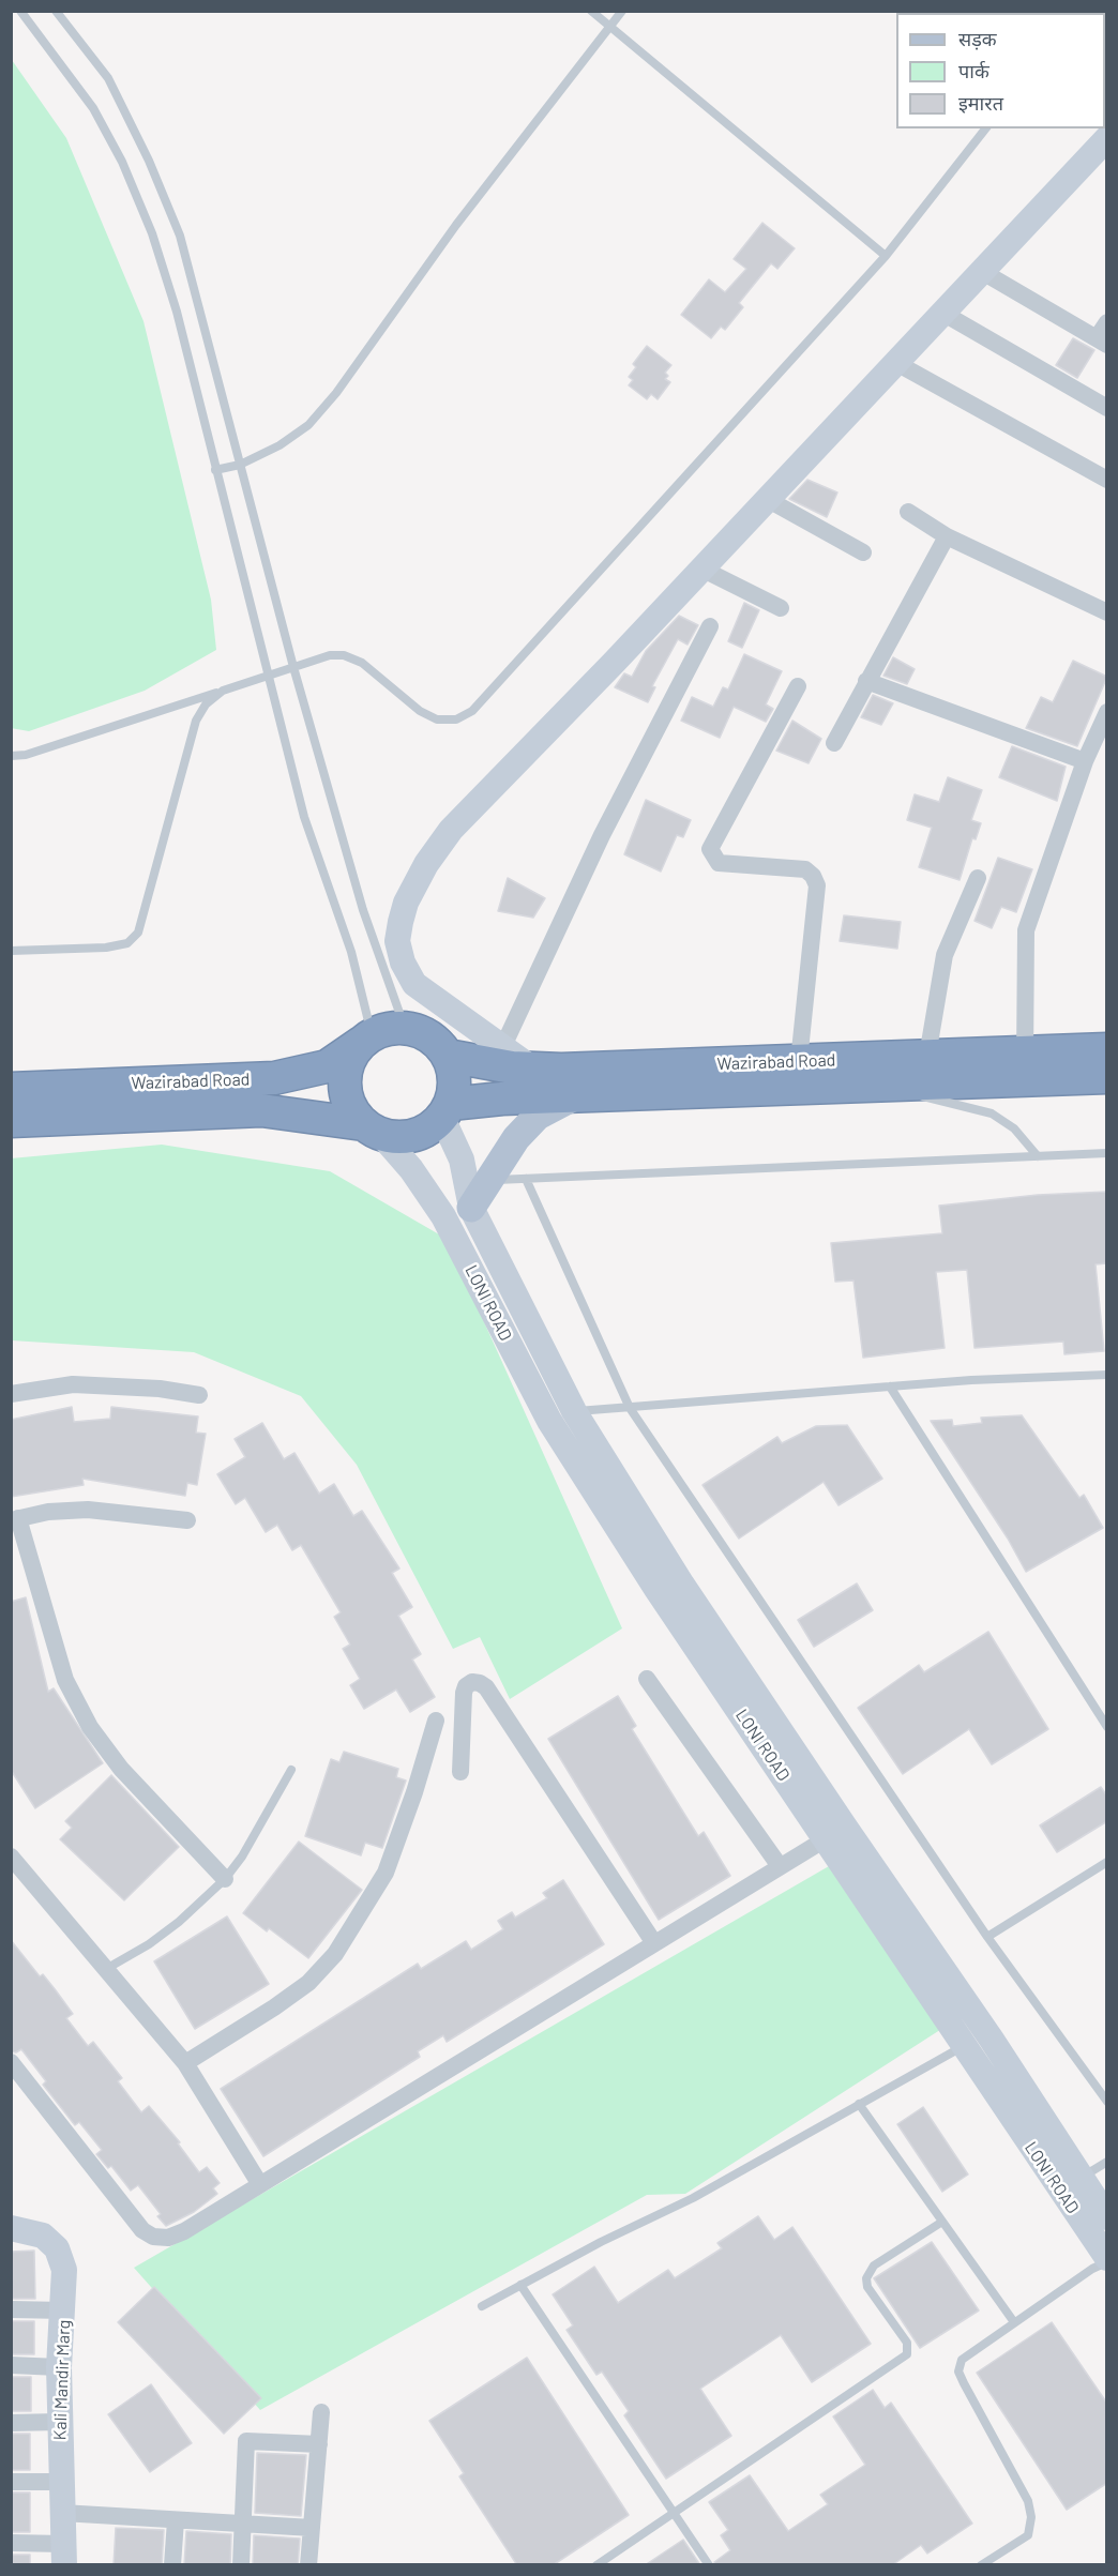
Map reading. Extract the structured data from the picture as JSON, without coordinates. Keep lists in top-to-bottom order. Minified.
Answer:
{"streets":{"highway":["Wazirabad Road"],"street":["LONI ROAD","Kali Mandir Marg"]},"crossings":[["Wazirabad Road","LONI ROAD"]],"legend":["सड़क","पार्क","इमारत"]}
